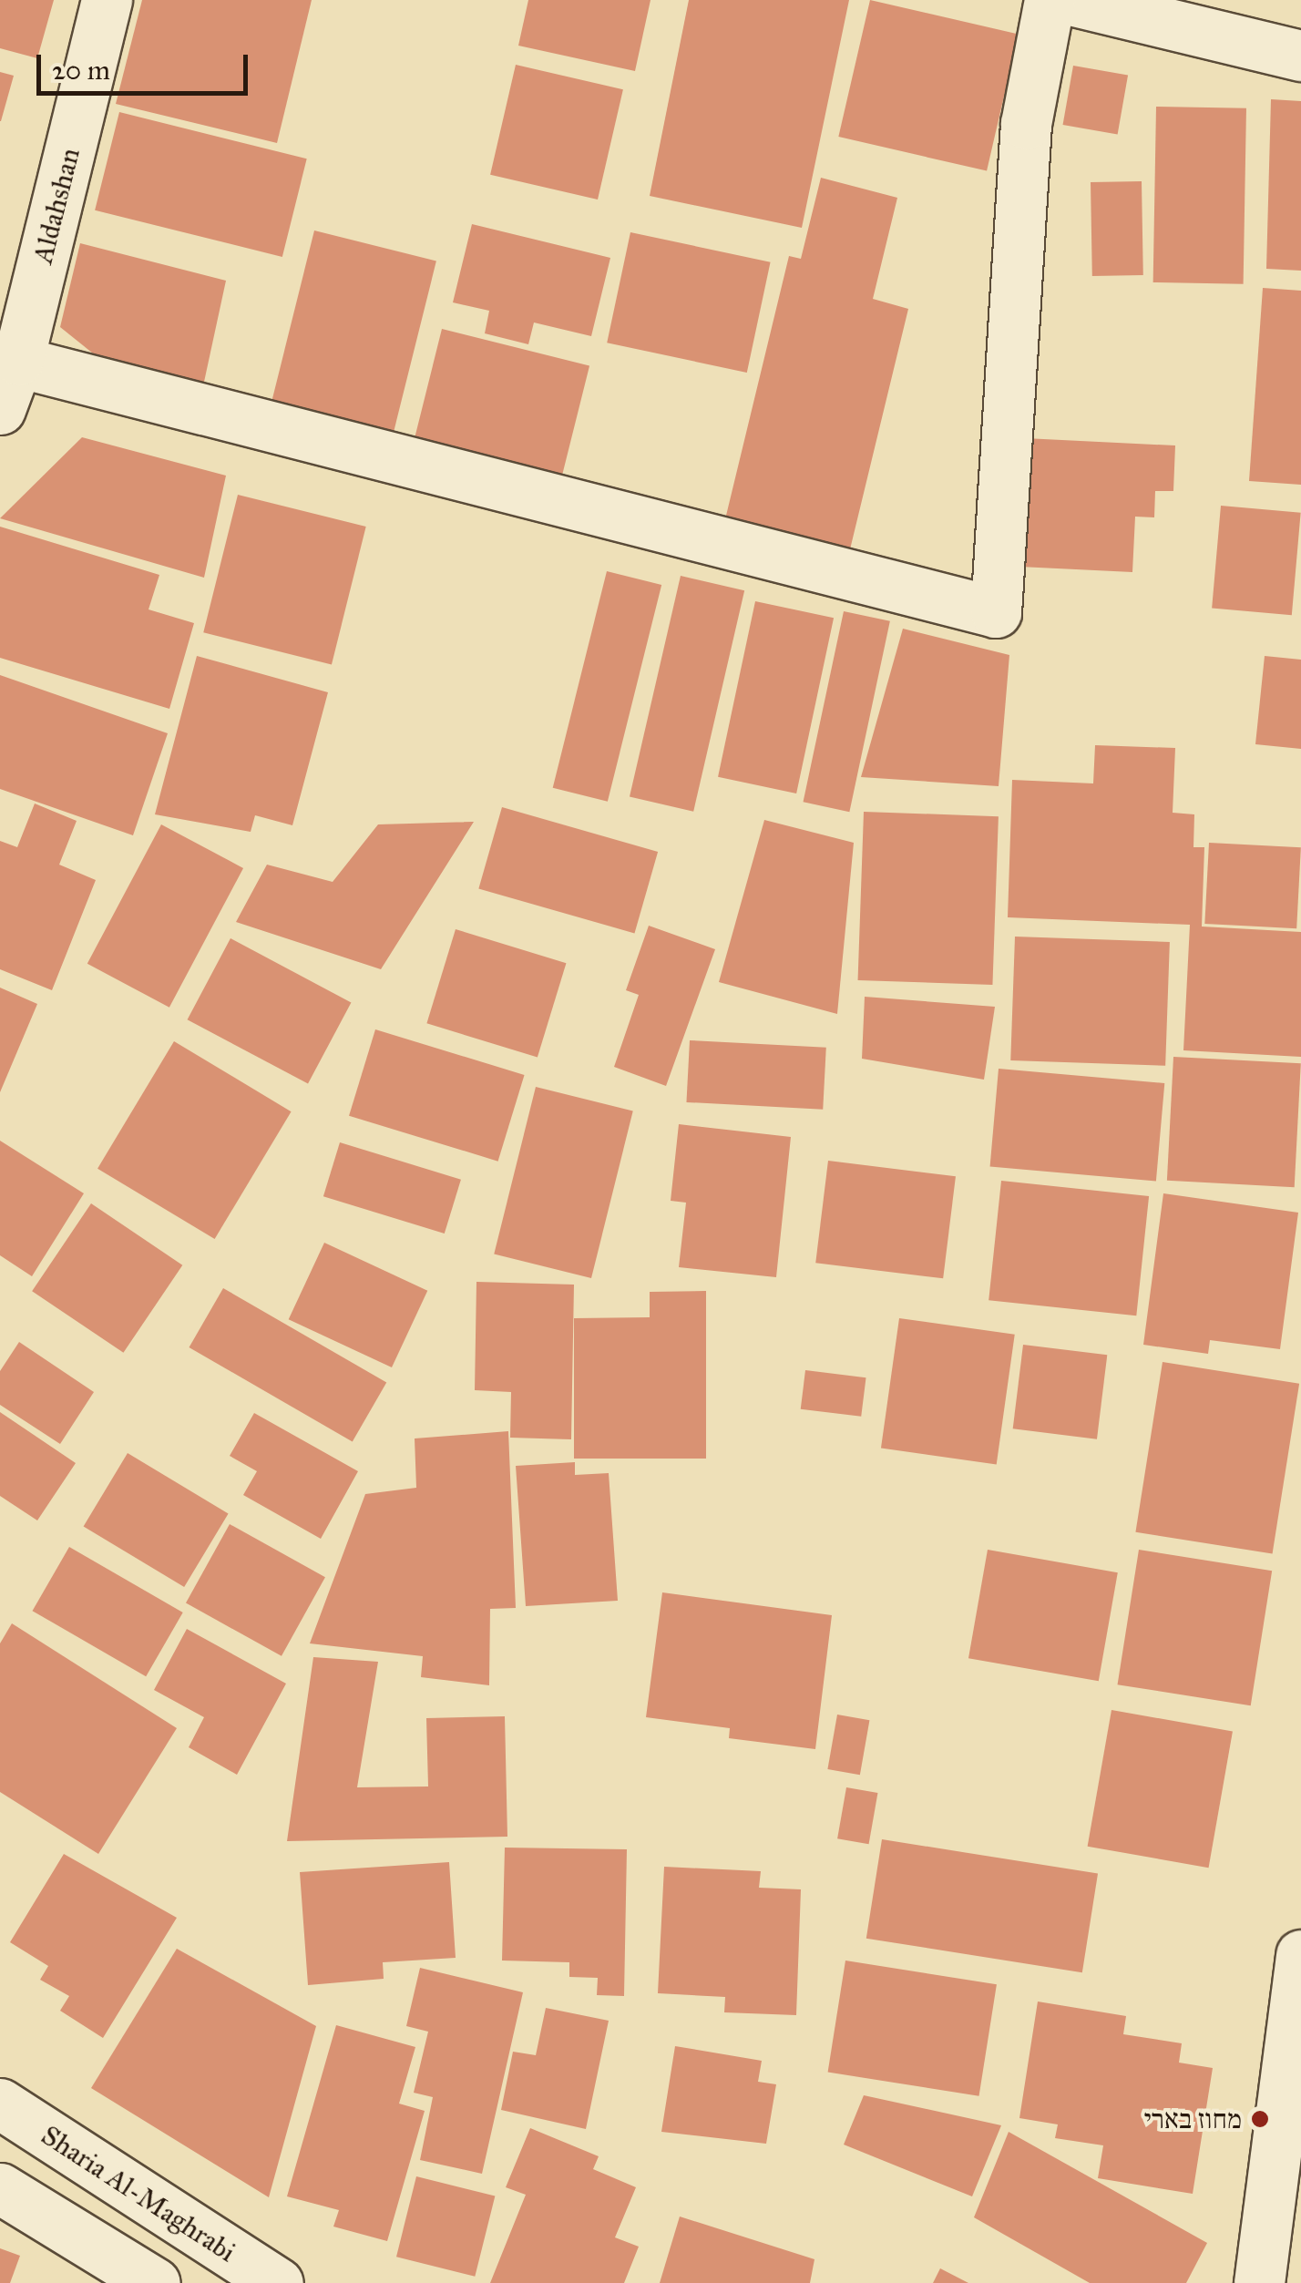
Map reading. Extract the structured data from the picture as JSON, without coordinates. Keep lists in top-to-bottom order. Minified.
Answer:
{"streets":{"street":["Aldahshan","Sharia Al-Maghrabi"]},"places":["מחוז בארי"],"scale_bar":"20 m"}
